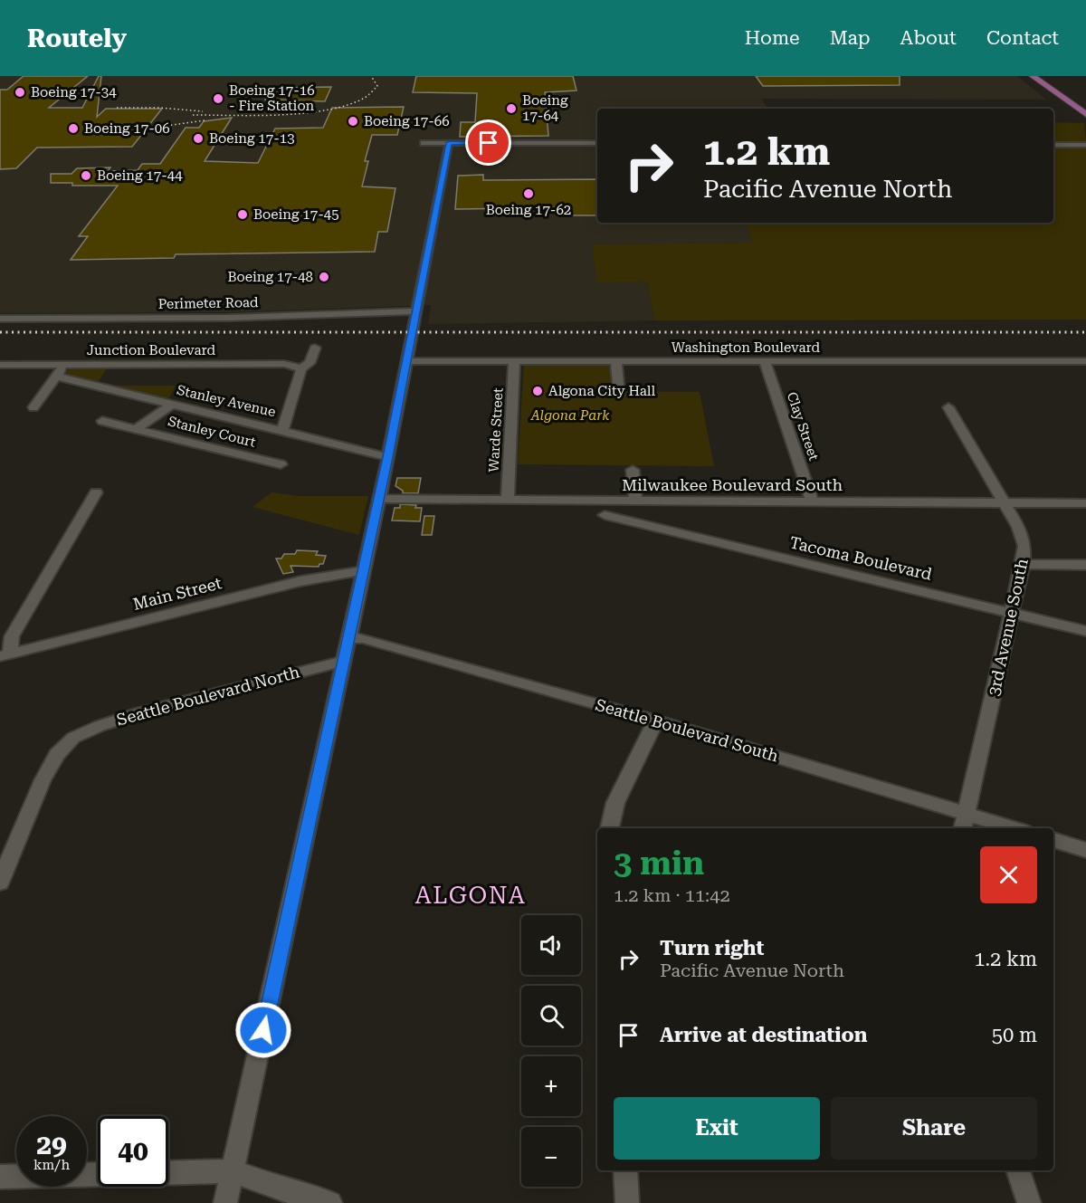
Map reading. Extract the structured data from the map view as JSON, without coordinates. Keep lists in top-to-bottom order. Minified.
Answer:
{"streets":{"street":["Perimeter Road","Washington Boulevard","Junction Boulevard","Stanley Avenue","Clay Street","Warde Street","Stanley Court","Milwaukee Boulevard South","Tacoma Boulevard","Main Street","3rd Avenue South","Seattle Boulevard North","Seattle Boulevard South"]},"crossings":[["Washington Boulevard","Clay Street"],["Washington Boulevard","Warde Street"],["Stanley Avenue","Stanley Court"],["Clay Street","Milwaukee Boulevard South"],["Warde Street","Milwaukee Boulevard South"],["Milwaukee Boulevard South","3rd Avenue South"],["Tacoma Boulevard","3rd Avenue South"],["3rd Avenue South","Seattle Boulevard South"]],"districts":["ALGONA"],"parks":["Algona Park"],"places":["Boeing 17-34","Boeing 17-16 - Fire Station","Boeing 17-64","Boeing 17-66","Boeing 17-06","Boeing 17-13","Boeing 17-44","Boeing 17-62","Boeing 17-45","Boeing 17-48","Algona City Hall"],"page":{"header":"Routely","nav":["Home","Map","About","Contact"],"turn":["1.2 km","Pacific Avenue North"],"heading":["3 min","1.2 km · 11:42"],"map_buttons":["+","−"],"list":[{"name":"Turn right","note":"Pacific Avenue North","value":"1.2 km"},{"name":"Arrive at destination","value":"50 m"}],"buttons":["Exit","Share"],"speed":"29 km/h","limit":"40"}}
